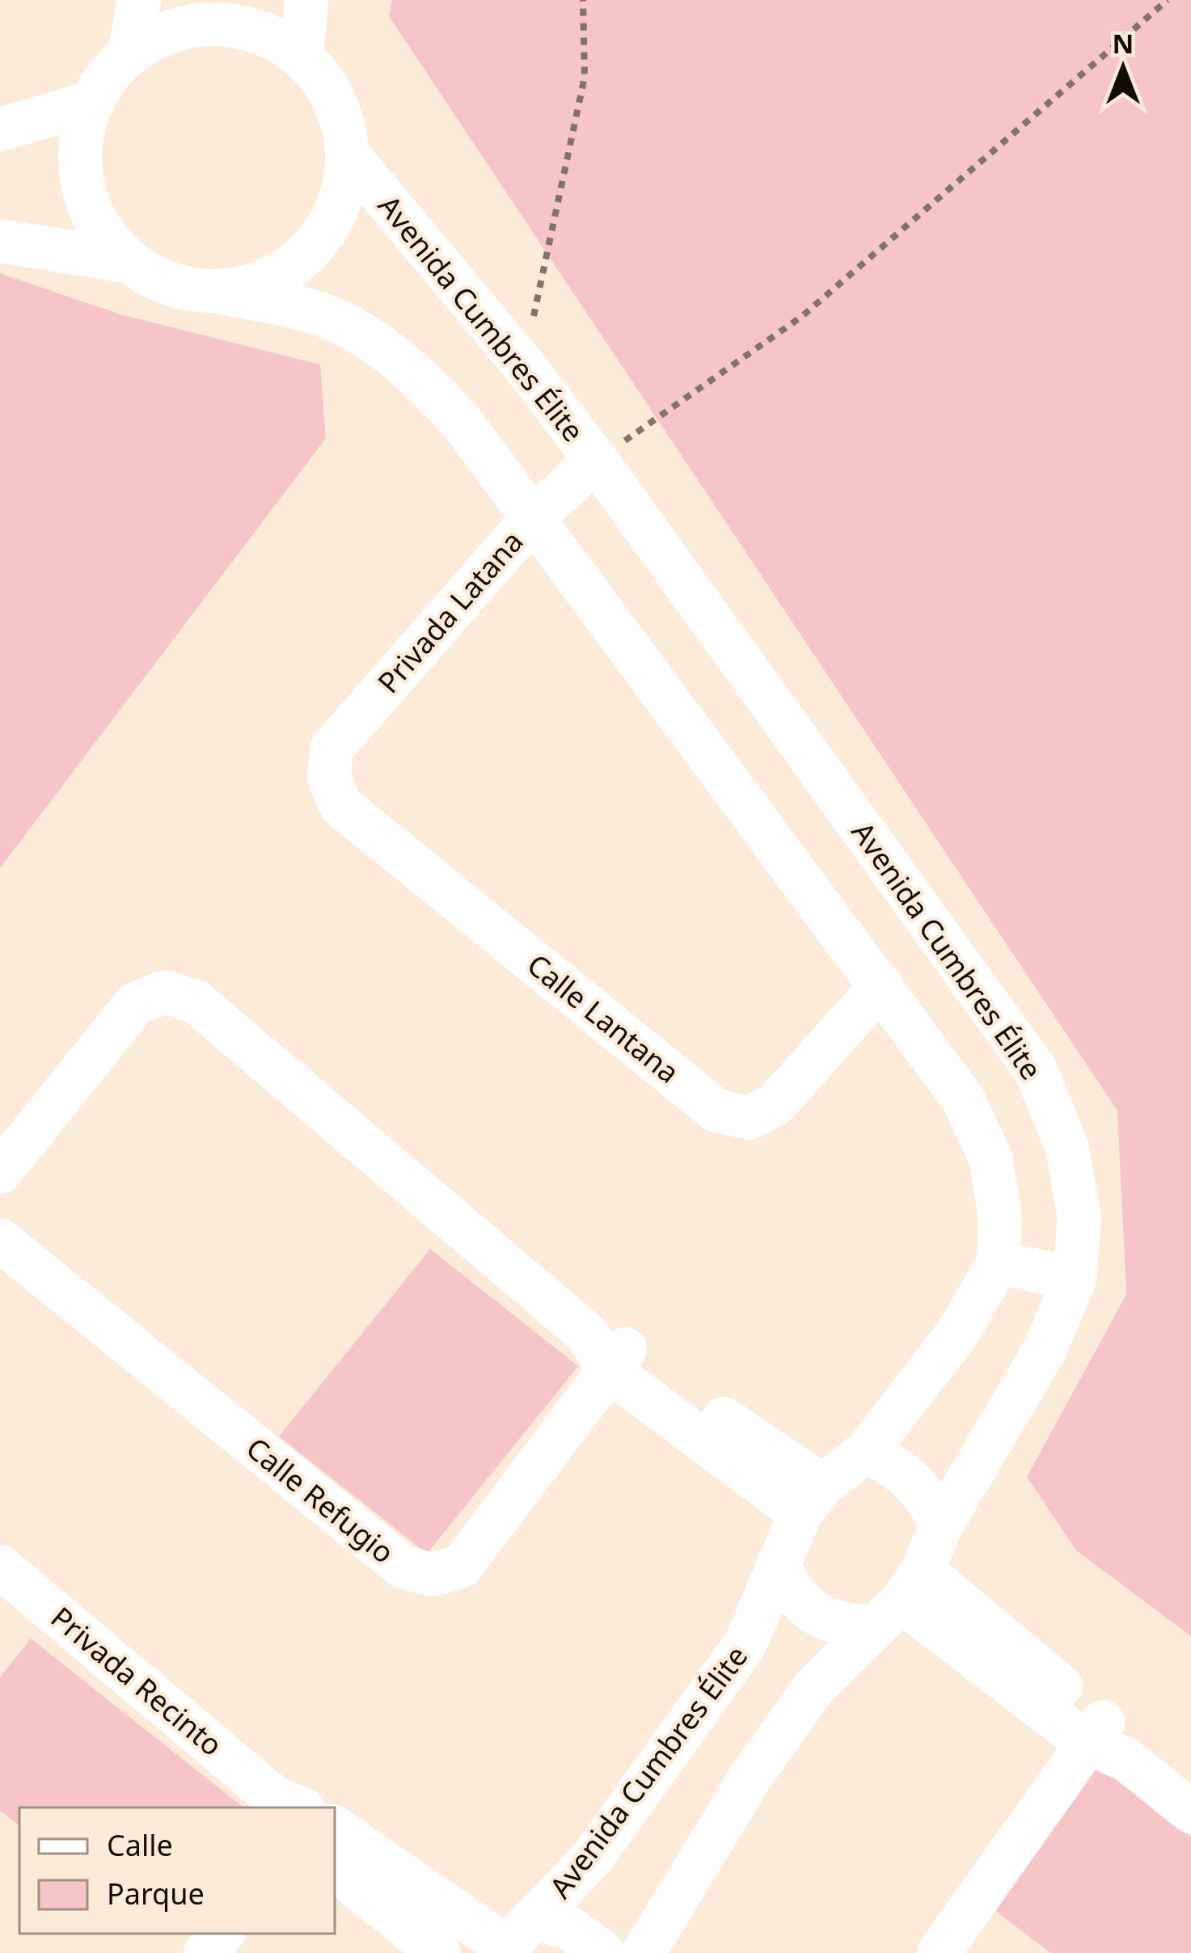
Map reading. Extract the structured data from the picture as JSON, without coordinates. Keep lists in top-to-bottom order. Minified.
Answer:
{"streets":{"street":["Avenida Cumbres Élite","Privada Latana","Calle Lantana","Calle Refugio","Privada Recinto"]},"crossings":[["Avenida Cumbres Élite","Privada Latana"],["Avenida Cumbres Élite","Calle Lantana"],["Privada Latana","Calle Lantana"]],"legend":["Calle","Parque"],"north":"top"}
